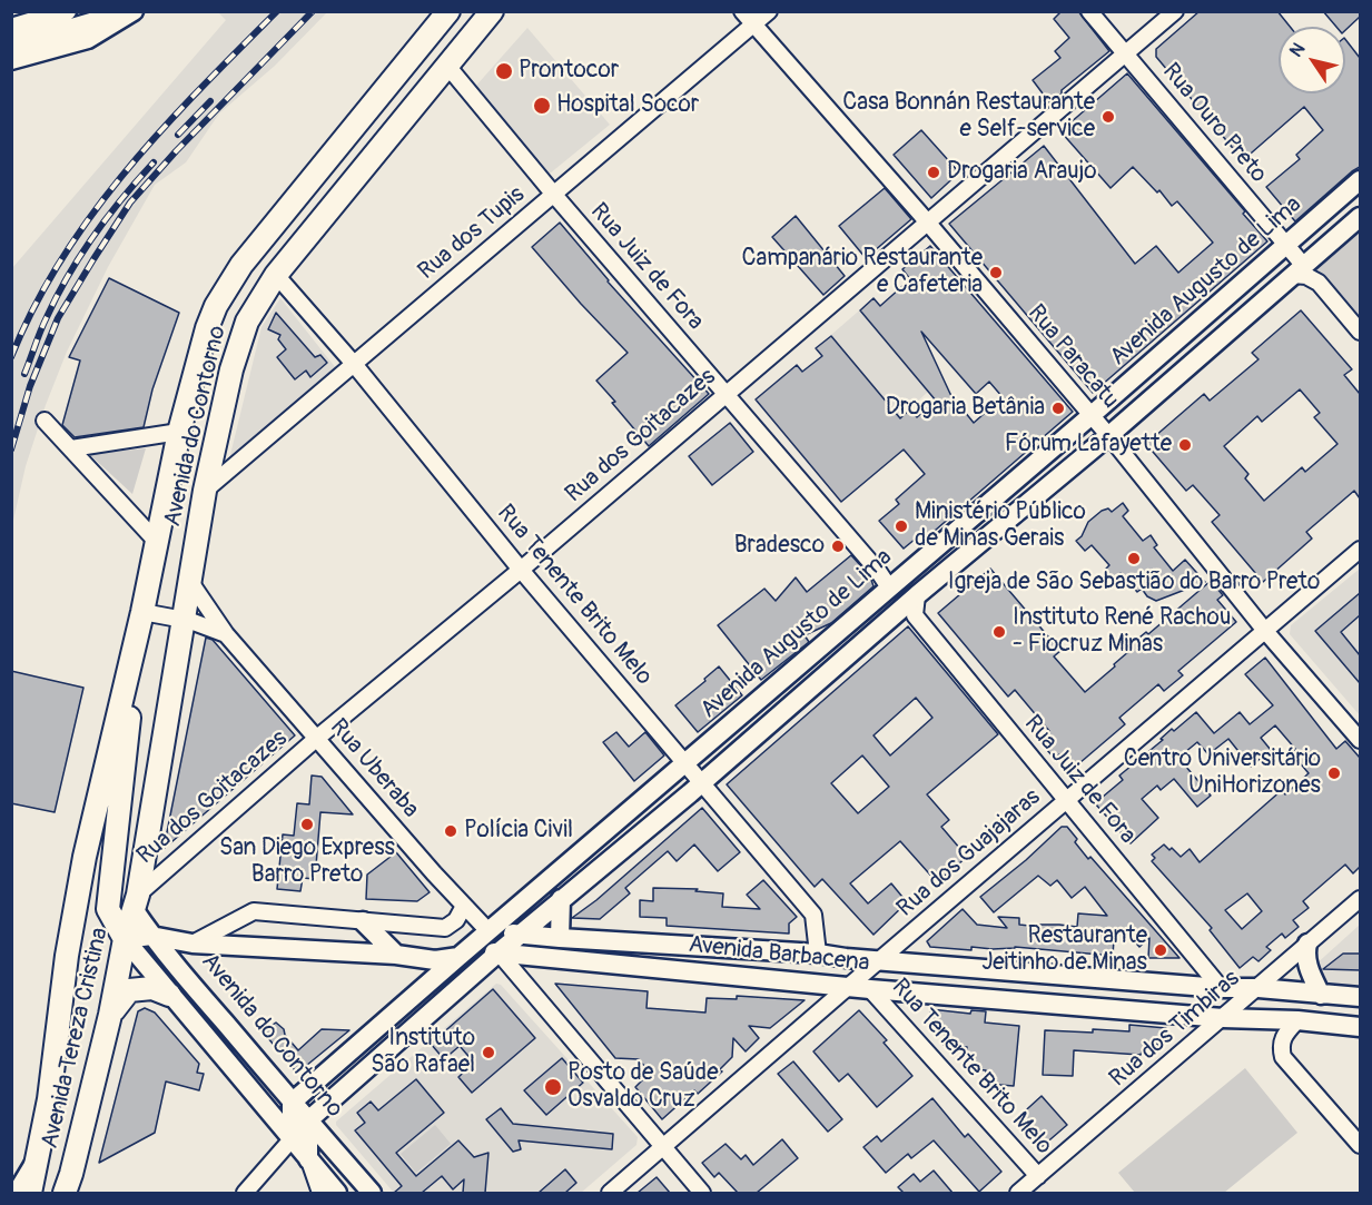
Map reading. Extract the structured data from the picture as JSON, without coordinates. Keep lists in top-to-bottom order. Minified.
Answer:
{"streets":{"highway":["Avenida do Contorno","Avenida Tereza Cristina"],"main road":["Avenida Augusto de Lima","Avenida Barbacena"],"street":["Rua Ouro Preto","Rua dos Tupis","Rua Juiz de Fora","Rua Paracatu","Rua dos Goitacazes","Rua Tenente Brito Melo","Rua Uberaba","Rua dos Guajajaras","Rua dos Timbiras"]},"crossings":[["Rua Ouro Preto","Avenida Augusto de Lima"],["Rua Ouro Preto","Rua dos Goitacazes"],["Rua dos Tupis","Rua Juiz de Fora"],["Rua dos Tupis","Rua Paracatu"],["Rua dos Tupis","Avenida do Contorno"],["Rua dos Tupis","Rua Tenente Brito Melo"],["Rua Juiz de Fora","Avenida Augusto de Lima"],["Rua Juiz de Fora","Avenida do Contorno"],["Rua Juiz de Fora","Rua dos Goitacazes"],["Rua Juiz de Fora","Rua dos Guajajaras"],["Rua Juiz de Fora","Avenida Barbacena"],["Avenida Augusto de Lima","Rua Paracatu"],["Avenida Augusto de Lima","Avenida do Contorno"],["Avenida Augusto de Lima","Rua Tenente Brito Melo"],["Avenida Augusto de Lima","Rua Uberaba"],["Avenida Augusto de Lima","Avenida Barbacena"],["Rua Paracatu","Rua dos Goitacazes"],["Rua Paracatu","Rua dos Guajajaras"],["Avenida do Contorno","Rua dos Goitacazes"],["Avenida do Contorno","Rua Tenente Brito Melo"],["Avenida do Contorno","Rua Uberaba"],["Avenida do Contorno","Avenida Barbacena"],["Avenida do Contorno","Avenida Tereza Cristina"],["Rua dos Goitacazes","Rua Tenente Brito Melo"],["Rua dos Goitacazes","Rua Uberaba"],["Rua dos Goitacazes","Avenida Tereza Cristina"],["Rua Tenente Brito Melo","Avenida Barbacena"],["Rua Tenente Brito Melo","Rua dos Timbiras"],["Rua Uberaba","Avenida Barbacena"],["Rua dos Guajajaras","Avenida Barbacena"],["Avenida Barbacena","Rua dos Timbiras"],["Avenida Barbacena","Avenida Tereza Cristina"]],"places":["Prontocor","Hospital Socor","Casa Bonnán Restaurante e Self-service","Drogaria Araujo","Campanário Restaurante e Cafeteria","Drogaria Betânia","Fórum Lafayette","Ministério Público de Minas Gerais","Bradesco","Igreja de São Sebastião do Barro Preto","Instituto René Rachou - Fiocruz Minas","Centro Universitário UniHorizones","San Diego Express Barro Preto","Polícia Civil","Restaurante Jeitinho de Minas","Instituto São Rafael","Posto de Saúde Osvaldo Cruz"],"north":"top left"}
